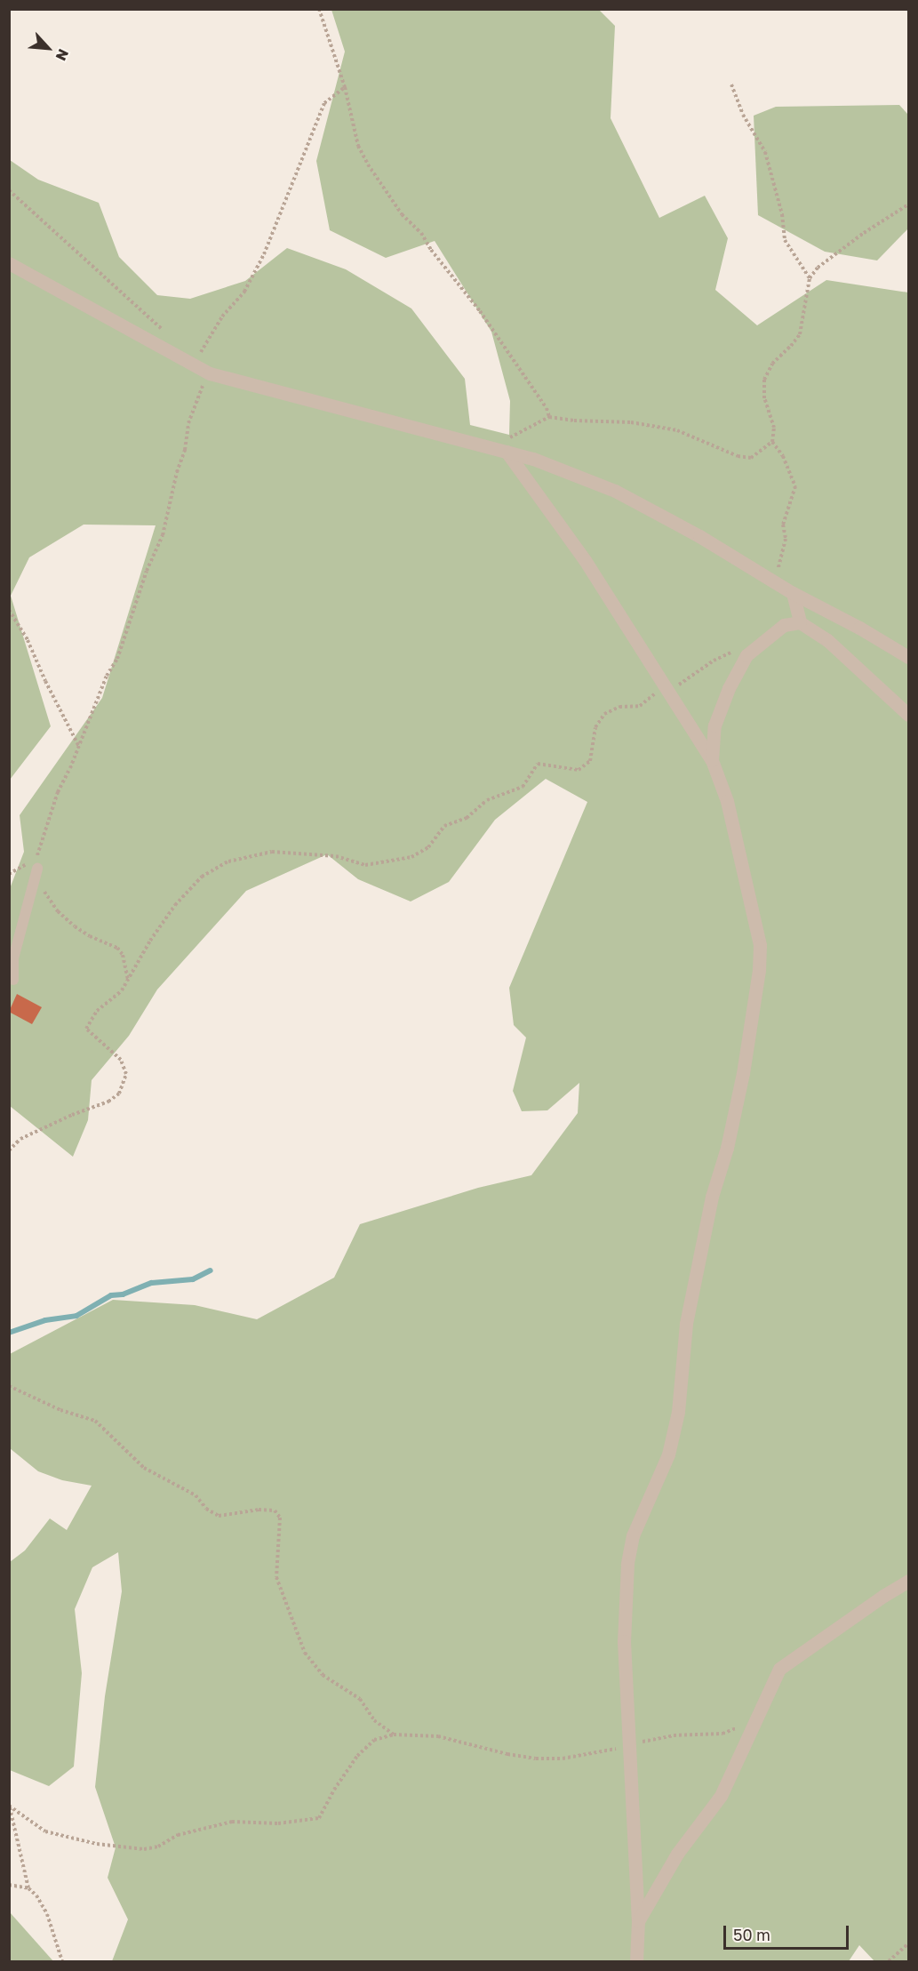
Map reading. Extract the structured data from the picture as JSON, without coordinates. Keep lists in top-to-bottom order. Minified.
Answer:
{"scale_bar":"50 m","north":"bottom right"}
